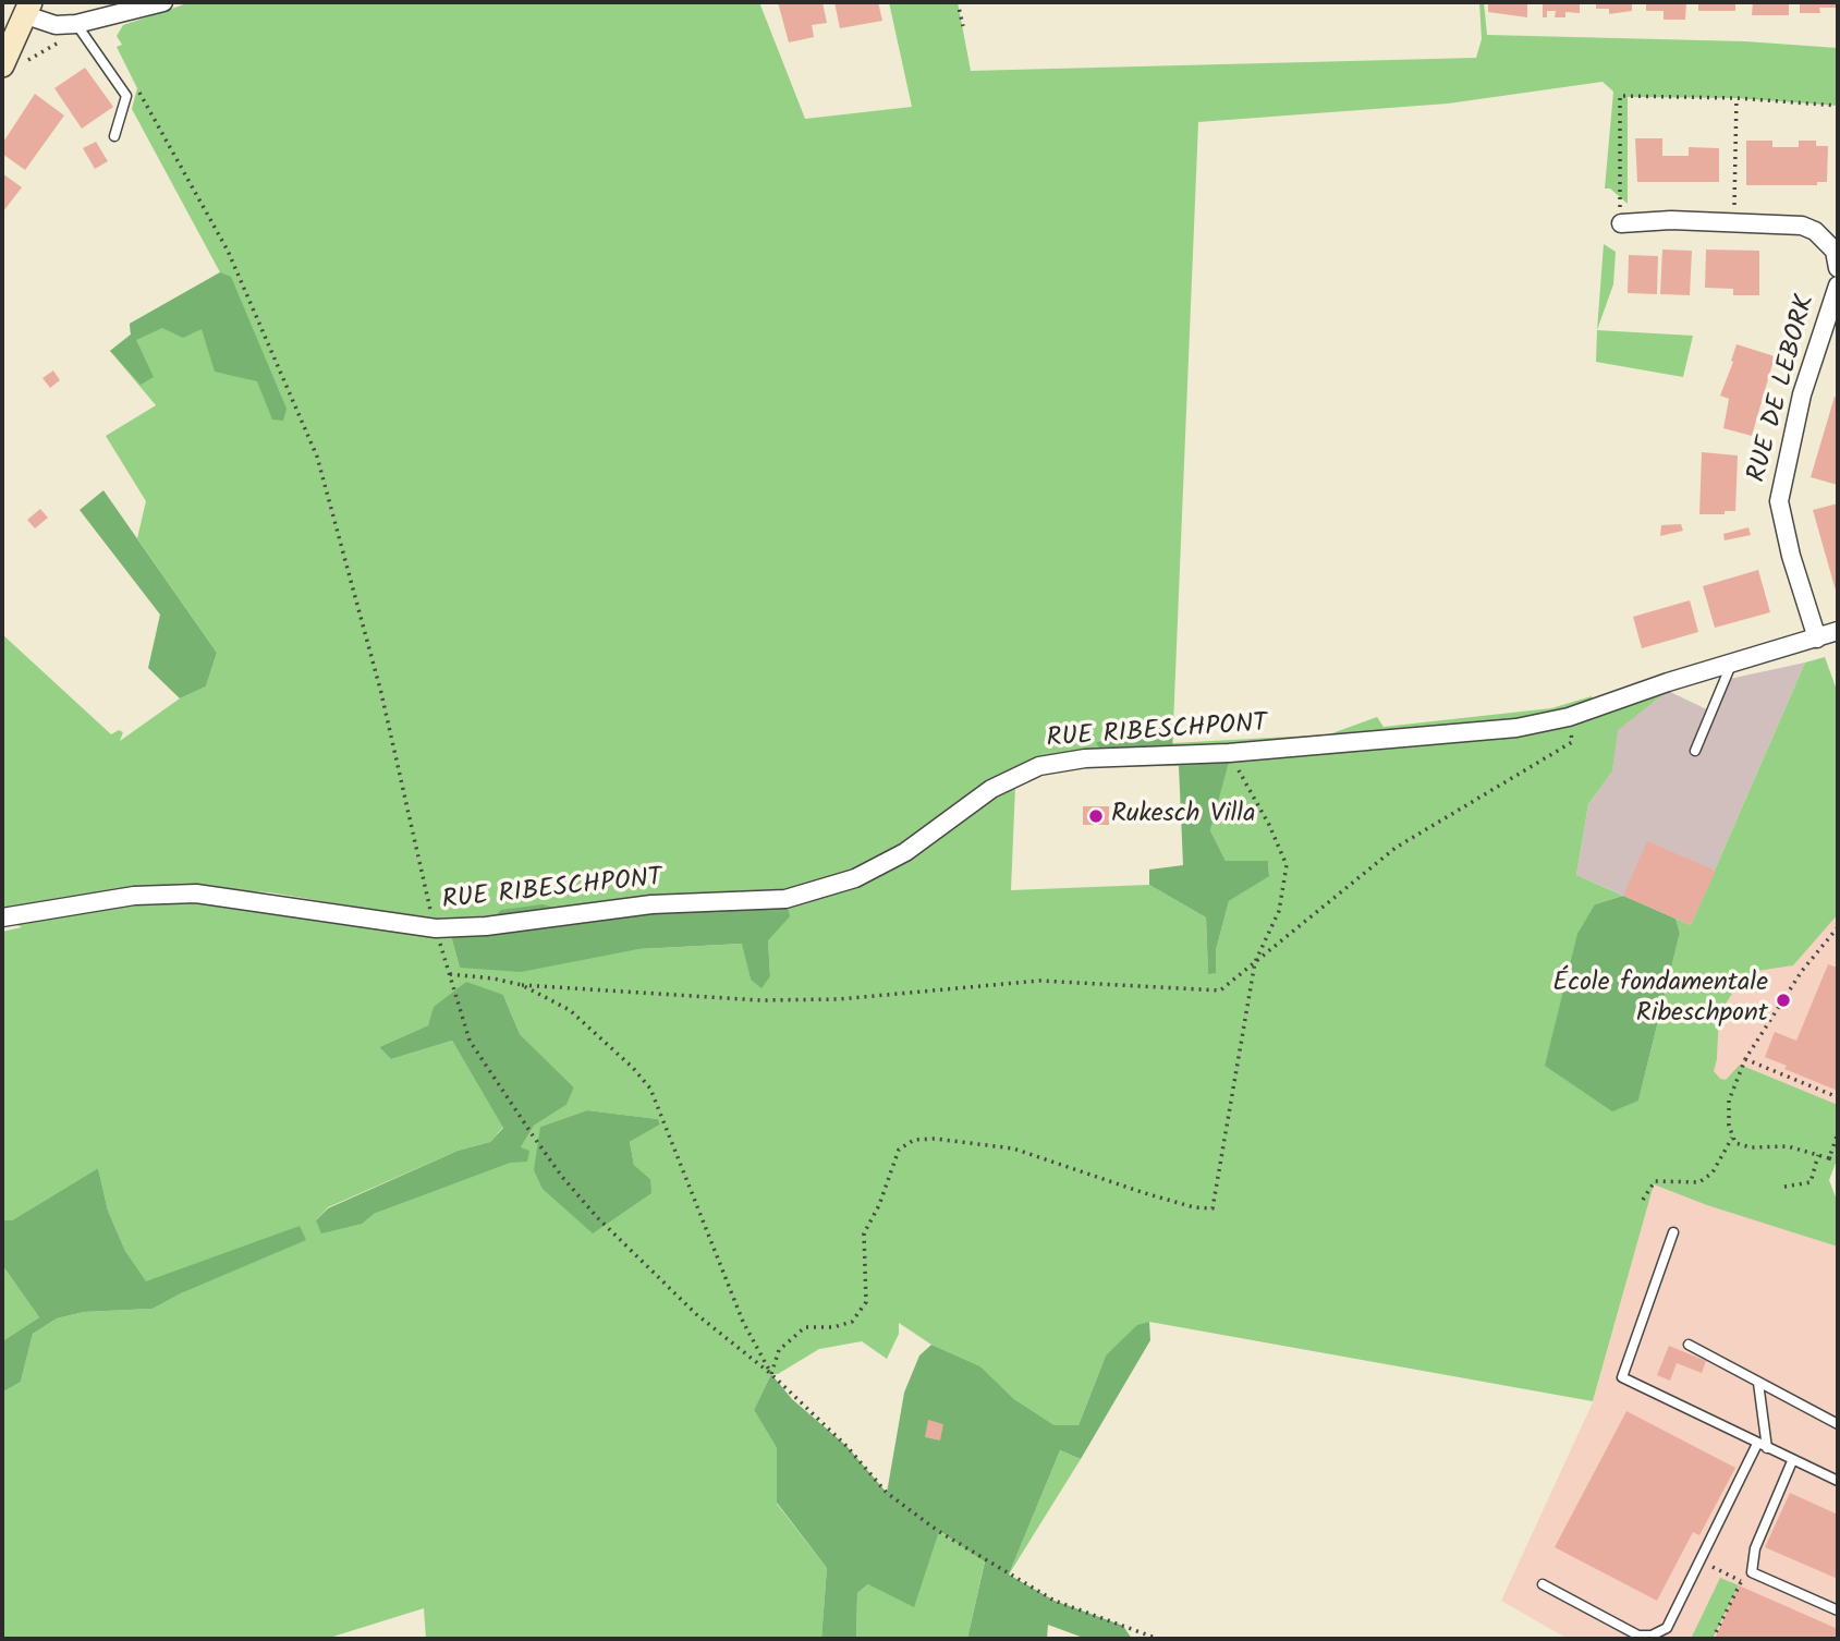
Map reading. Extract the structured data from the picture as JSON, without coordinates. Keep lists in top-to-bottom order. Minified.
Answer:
{"streets":{"street":["RUE DE LEBORK","RUE RIBESCHPONT"]},"crossings":[["RUE DE LEBORK","RUE RIBESCHPONT"]],"places":["Rukesch Villa","École fondamentale Ribeschpont"]}
